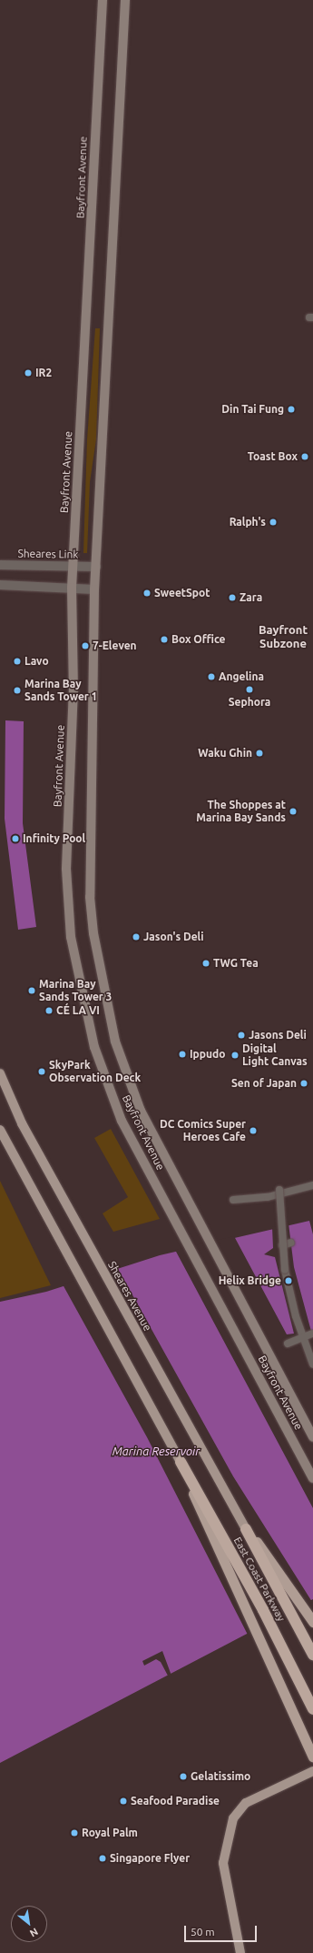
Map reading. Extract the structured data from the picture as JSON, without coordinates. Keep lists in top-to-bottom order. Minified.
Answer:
{"streets":{"highway":["East Coast Parkway"],"main road":["Bayfront Avenue","Sheares Avenue"],"street":["Sheares Link"]},"crossings":[["Bayfront Avenue","Sheares Link"],["Sheares Avenue","East Coast Parkway"]],"districts":["Bayfront Subzone"],"water":["Marina Reservoir"],"places":["IR2","Din Tai Fung","Toast Box","Ralph's","SweetSpot","Zara","Box Office","7-Eleven","Lavo","Angelina","Sephora","Marina Bay Sands Tower 1","Waku Ghin","The Shoppes at Marina Bay Sands","Infinity Pool","Jason's Deli","TWG Tea","Marina Bay Sands Tower 3","CÉ LA VI","Jasons Deli","Ippudo","Digital Light Canvas","SkyPark Observation Deck","Sen of Japan","DC Comics Super Heroes Cafe","Helix Bridge","Gelatissimo","Seafood Paradise","Royal Palm","Singapore Flyer"],"scale_bar":"50 m","north":"bottom right"}
